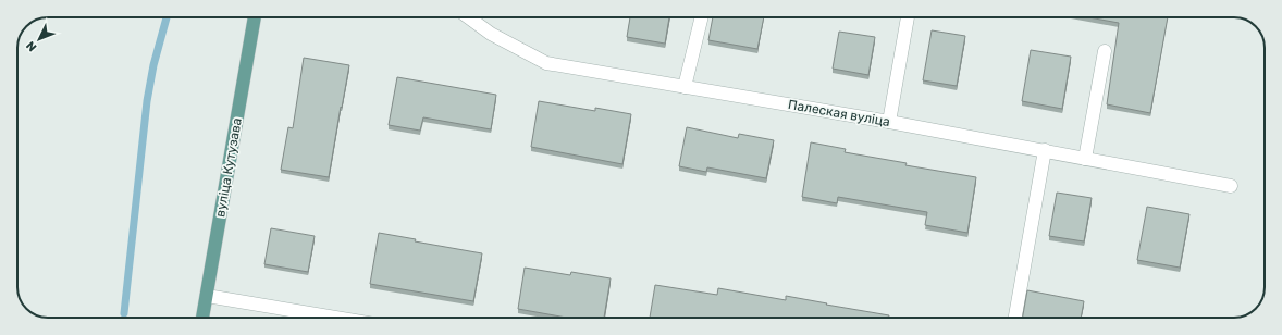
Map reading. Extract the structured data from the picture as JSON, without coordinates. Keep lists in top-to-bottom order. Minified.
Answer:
{"streets":{"main road":["вуліца Кутузава"],"street":["Палеская вуліца"]},"north":"bottom left"}
